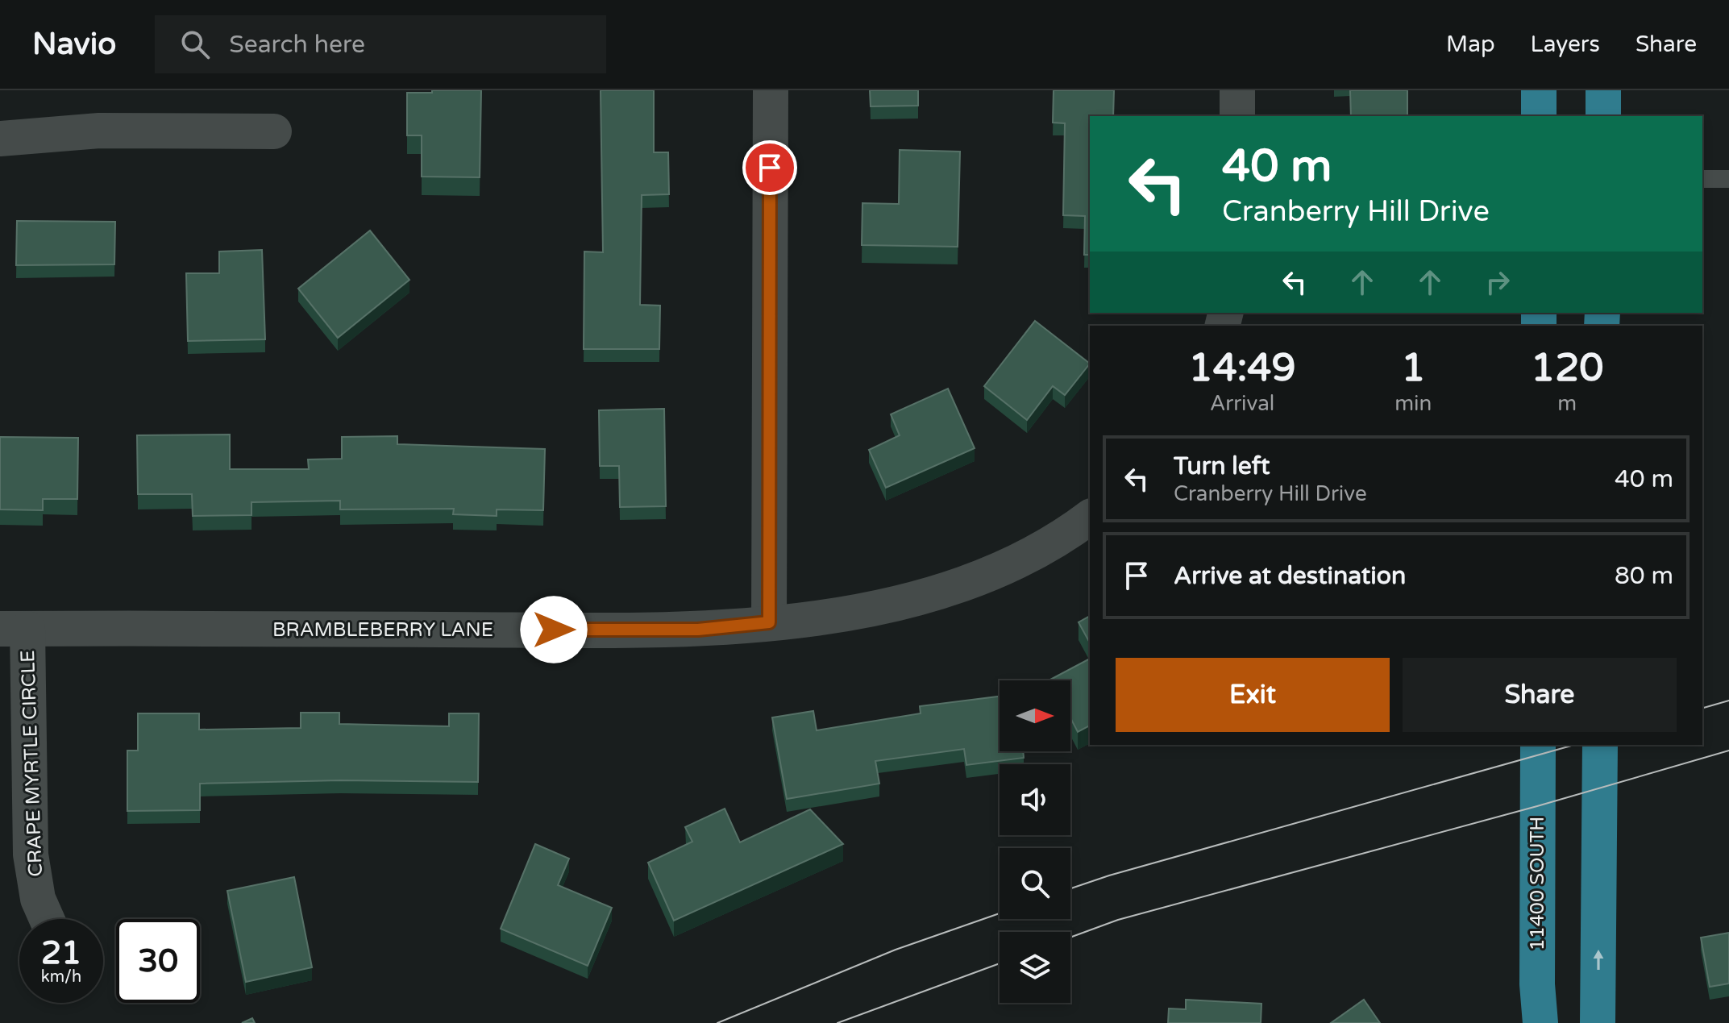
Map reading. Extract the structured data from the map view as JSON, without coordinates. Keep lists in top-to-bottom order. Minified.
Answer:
{"streets":{"main road":["11400 SOUTH"],"street":["BRAMBLEBERRY LANE","CRAPE MYRTLE CIRCLE"]},"crossings":[["BRAMBLEBERRY LANE","CRAPE MYRTLE CIRCLE"]],"north":"right","page":{"header":"Navio","search":"Search here","nav":["Map","Layers","Share"],"turn":["40 m","Cranberry Hill Drive"],"eta":["14:49","Arrival","1","min","120","m"],"list":[{"name":"Turn left","note":"Cranberry Hill Drive","value":"40 m"},{"name":"Arrive at destination","value":"80 m"}],"buttons":["Exit","Share"],"speed":"21 km/h","limit":"30"}}
